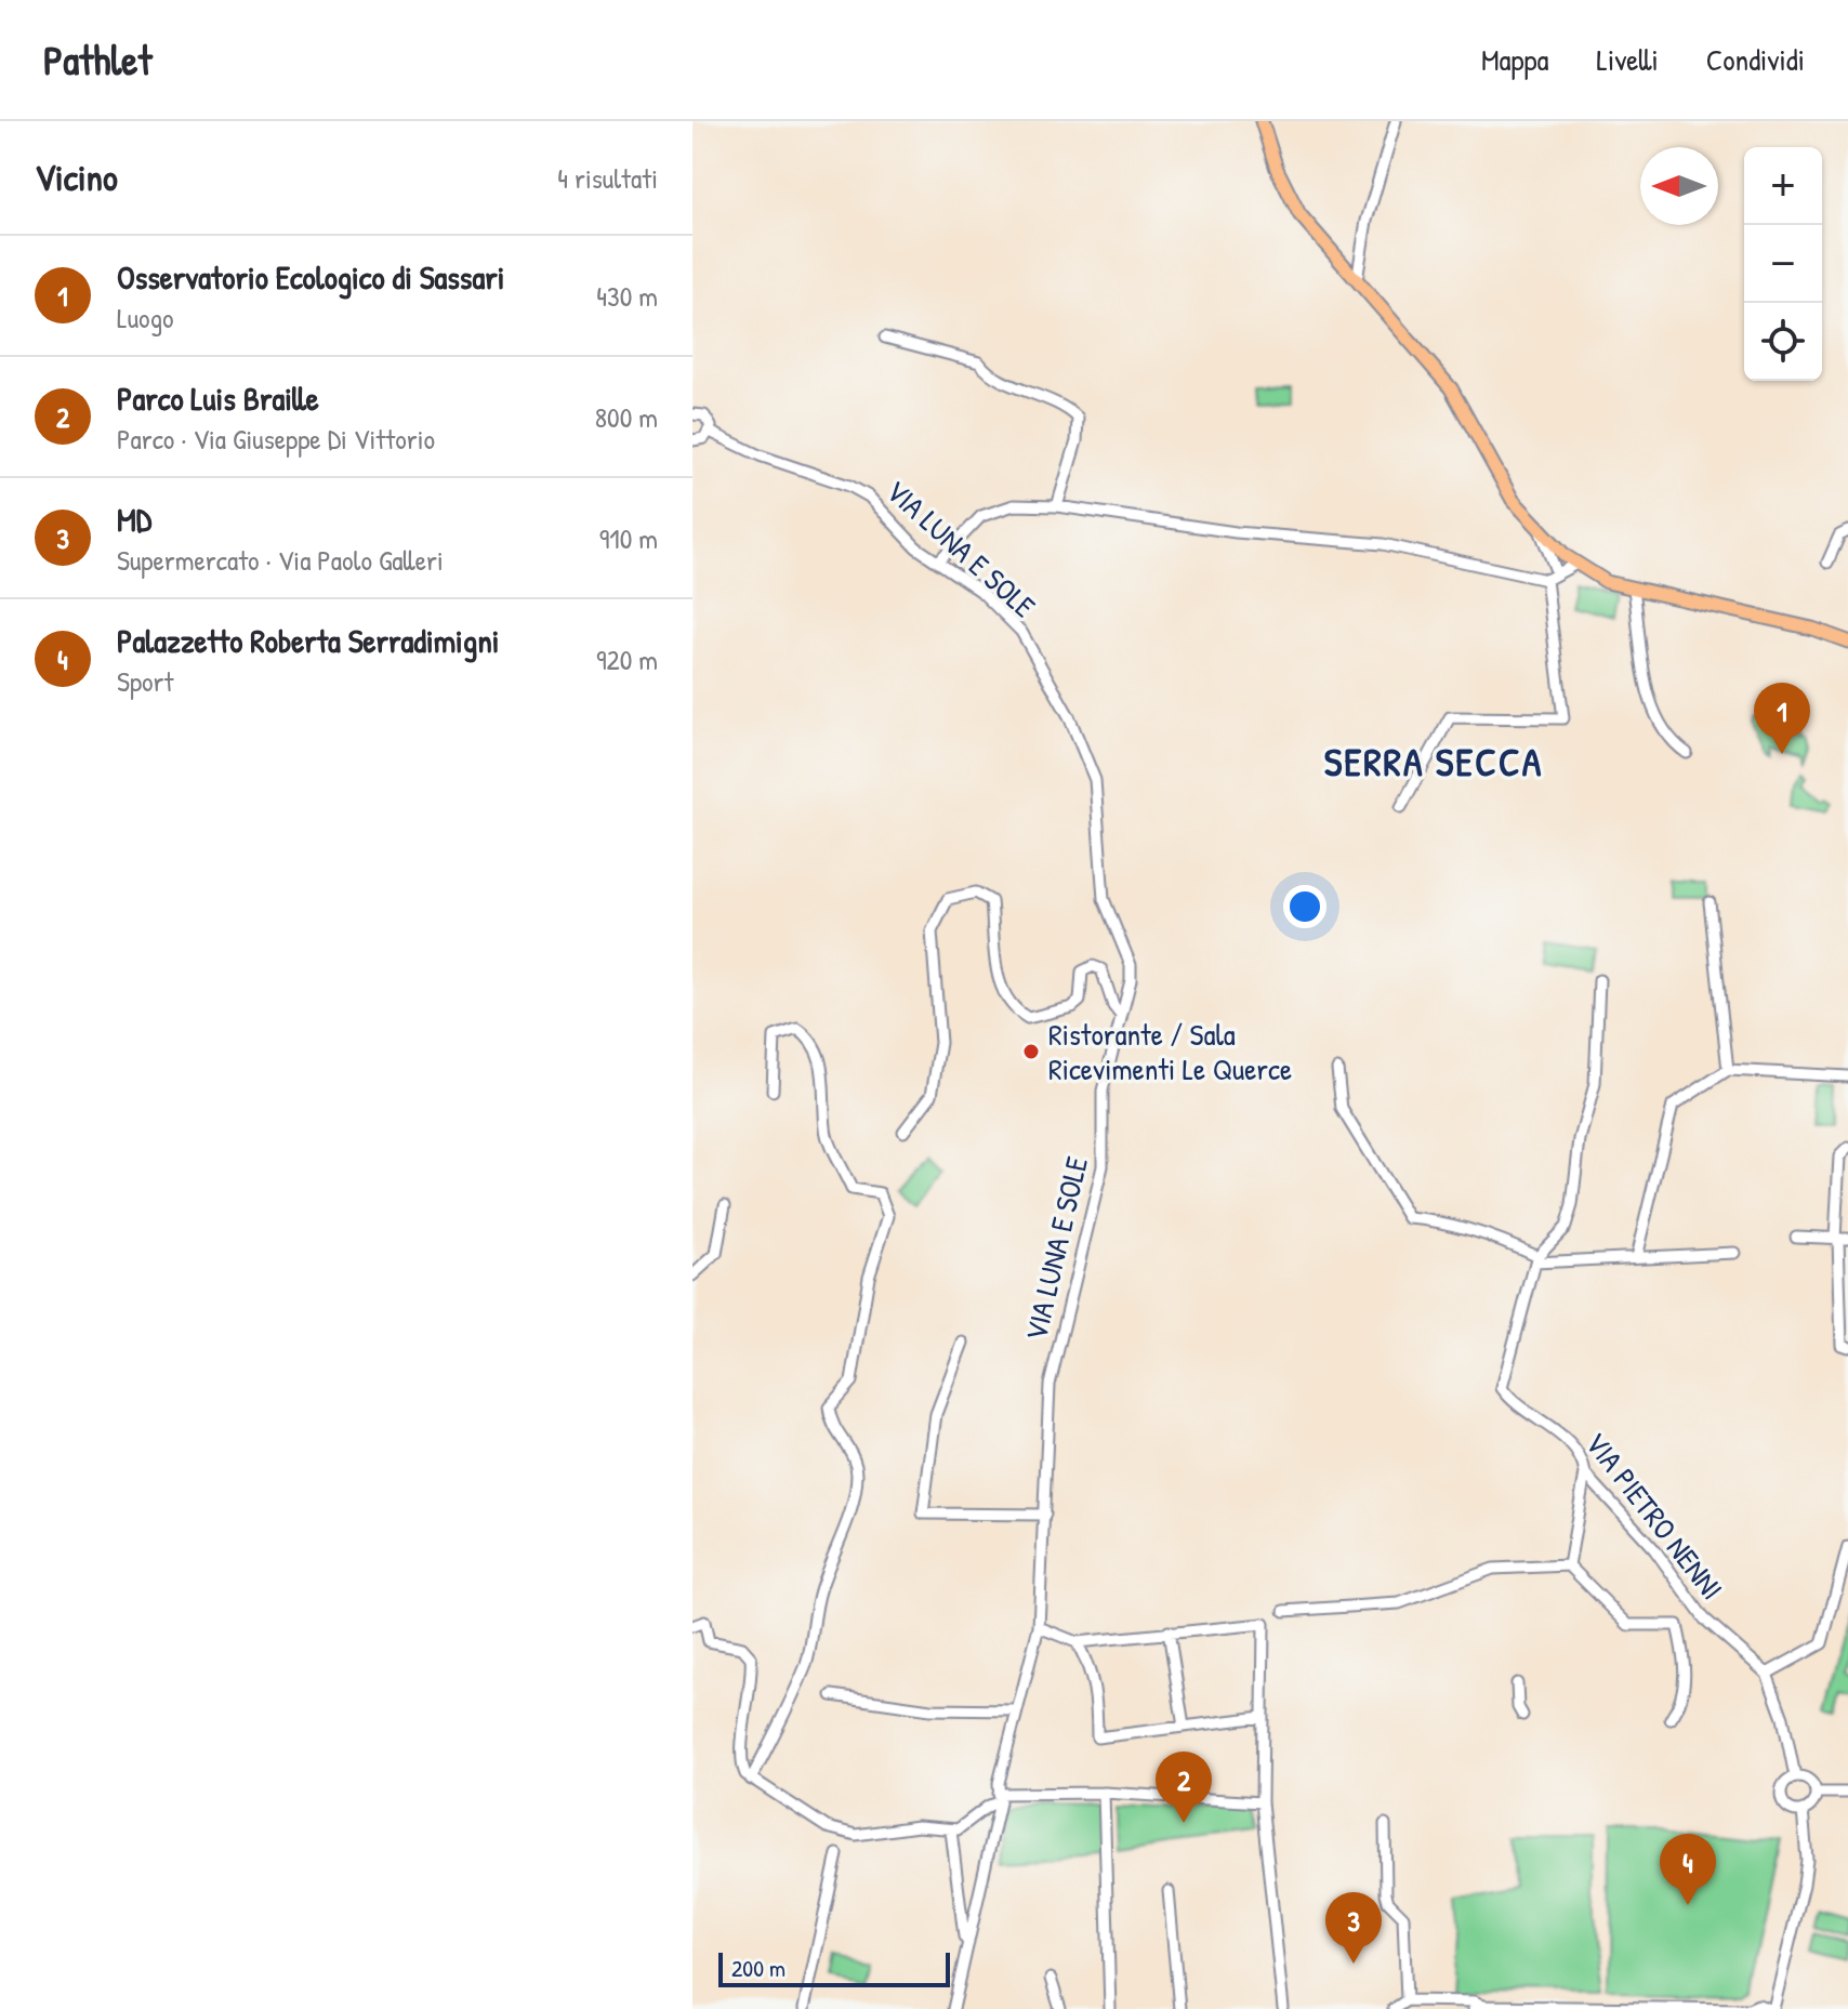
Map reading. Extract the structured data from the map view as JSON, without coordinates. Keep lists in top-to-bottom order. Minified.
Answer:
{"streets":{"street":["VIA LUNA E SOLE","VIA PIETRO NENNI"]},"districts":["SERRA SECCA"],"places":["Ristorante / Sala Ricevimenti Le Querce"],"scale_bar":"200 m","north":"left","page":{"header":"Pathlet","nav":["Mappa","Livelli","Condividi"],"heading":["Vicino","4 risultati"],"map_buttons":["+","−"],"list":[{"mark":"1","name":"Osservatorio Ecologico di Sassari","note":"Luogo","value":"430 m"},{"mark":"2","name":"Parco Luis Braille","note":"Parco · Via Giuseppe Di Vittorio","value":"800 m"},{"mark":"3","name":"MD","note":"Supermercato · Via Paolo Galleri","value":"910 m"},{"mark":"4","name":"Palazzetto Roberta Serradimigni","note":"Sport","value":"920 m"}],"pins":["1","2","4","3"],"scale":"200 m"}}
